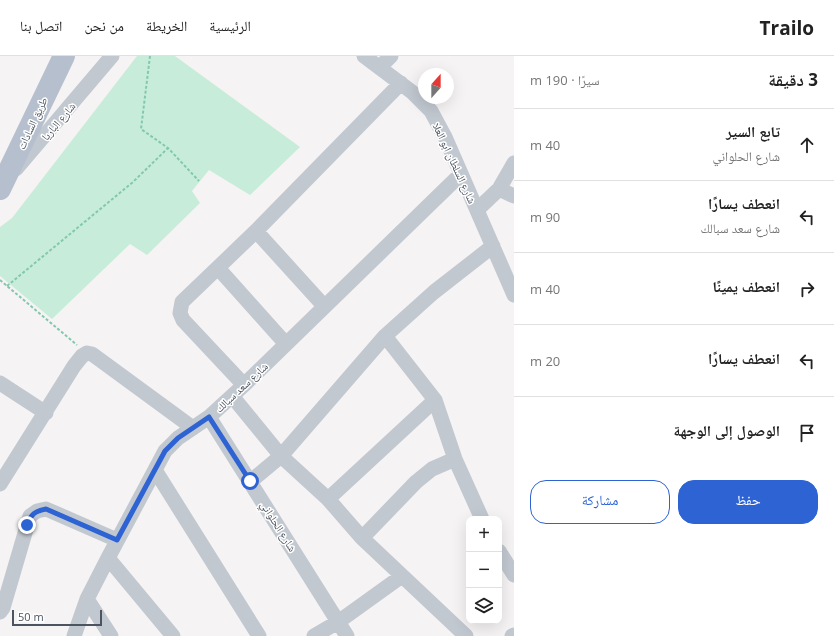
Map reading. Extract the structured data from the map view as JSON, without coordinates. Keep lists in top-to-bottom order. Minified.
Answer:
{"streets":{"main road":["طريق السادات"],"street":["شارع الباريا","شارع السلطان ابو العلا","شارع سعد سبالك","شارع الحلواني"]},"crossings":[["شارع الباريا","طريق السادات"],["شارع السلطان ابو العلا","شارع سعد سبالك"],["شارع سعد سبالك","شارع الحلواني"]],"scale_bar":"50 m","north":"top","page":{"header":"Trailo","nav":["الرئيسية","الخريطة","من نحن","اتصل بنا"],"heading":["3 دقيقة","سيرًا · 190 m"],"list":[["تابع السير","شارع الحلواني","40 m"],["انعطف يسارًا","شارع سعد سبالك","90 m"],["انعطف يمينًا","40 m"],["انعطف يسارًا","20 m"],"الوصول إلى الوجهة"],"buttons":["حفظ","مشاركة"],"map_buttons":["+","−"],"scale":"50 m"}}
